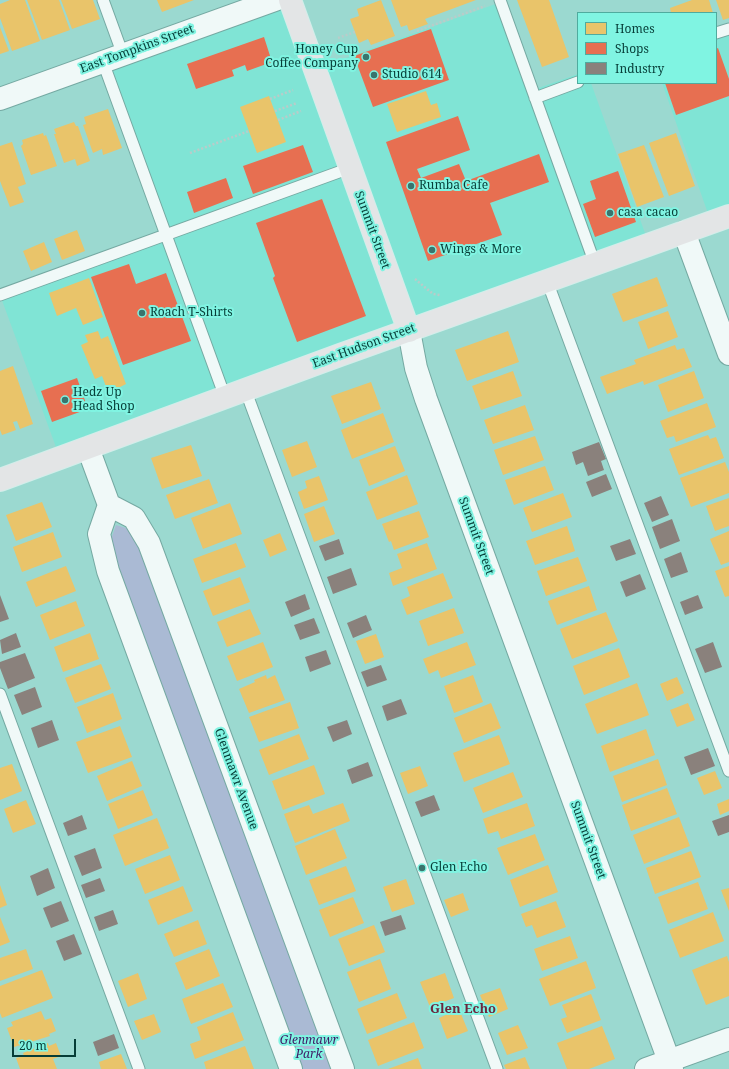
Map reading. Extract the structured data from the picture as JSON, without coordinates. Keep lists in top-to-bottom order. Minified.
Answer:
{"streets":{"main road":["Summit Street","East Hudson Street"],"street":["East Tompkins Street","Glenmawr Avenue"]},"crossings":[["Summit Street","East Hudson Street"]],"districts":["Glen Echo"],"parks":["Glenmawr Park"],"places":["Honey Cup Coffee Company","Studio 614","Rumba Cafe","casa cacao","Wings & More","Roach T-Shirts","Hedz Up Head Shop","Glen Echo"],"legend":["Homes","Shops","Industry"],"scale_bar":"20 m"}
